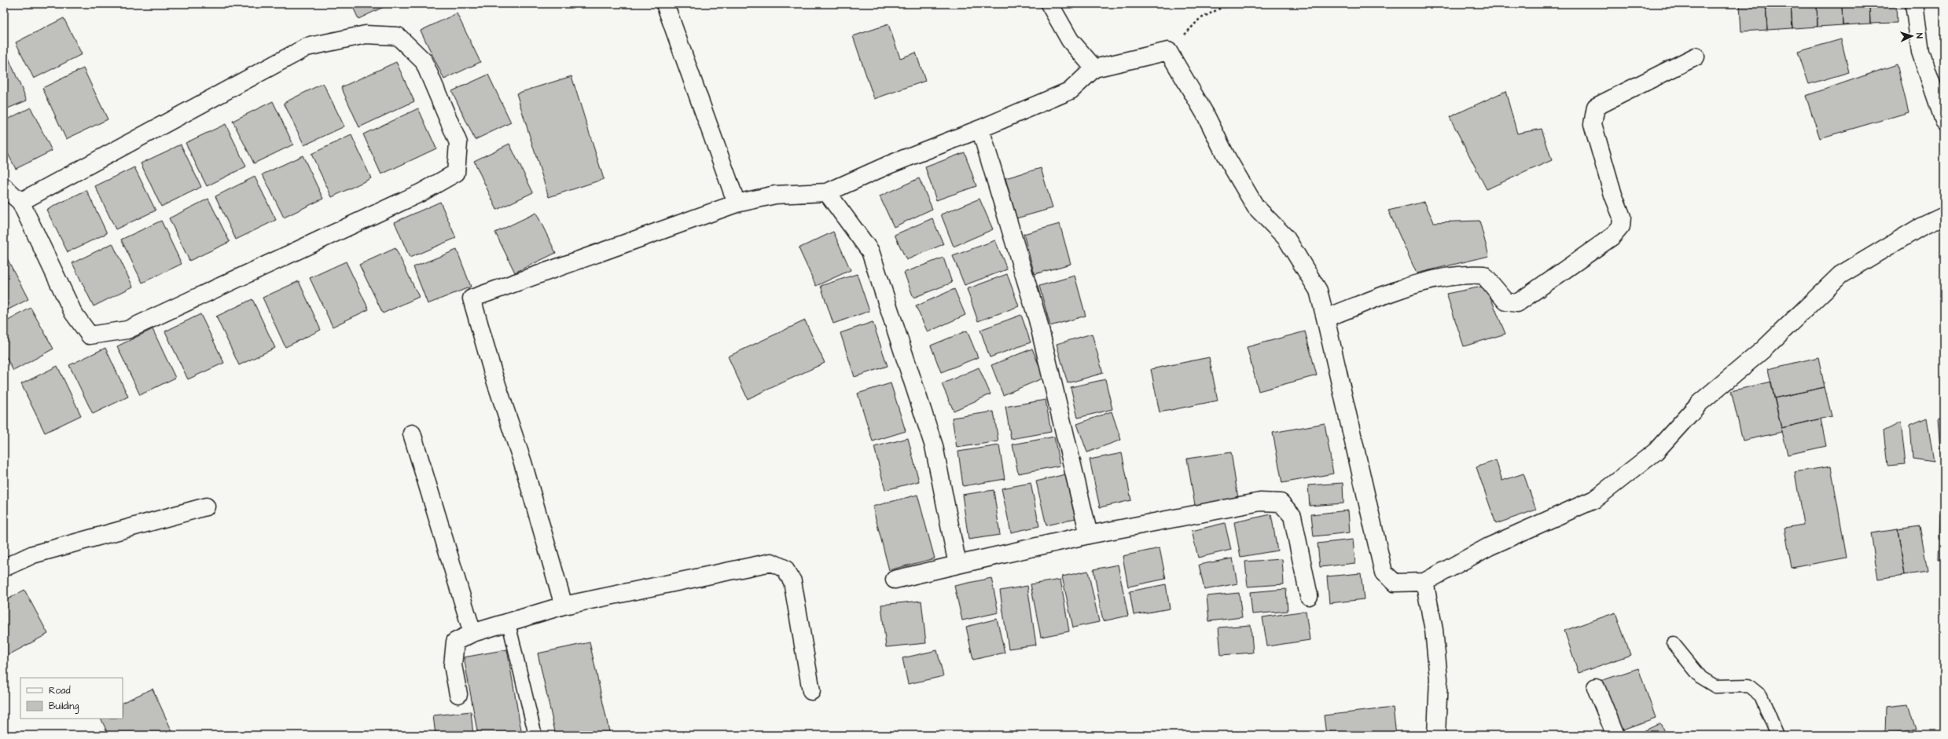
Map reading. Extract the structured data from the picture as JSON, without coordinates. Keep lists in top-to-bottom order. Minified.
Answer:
{"legend":["Road","Building"],"north":"right"}
